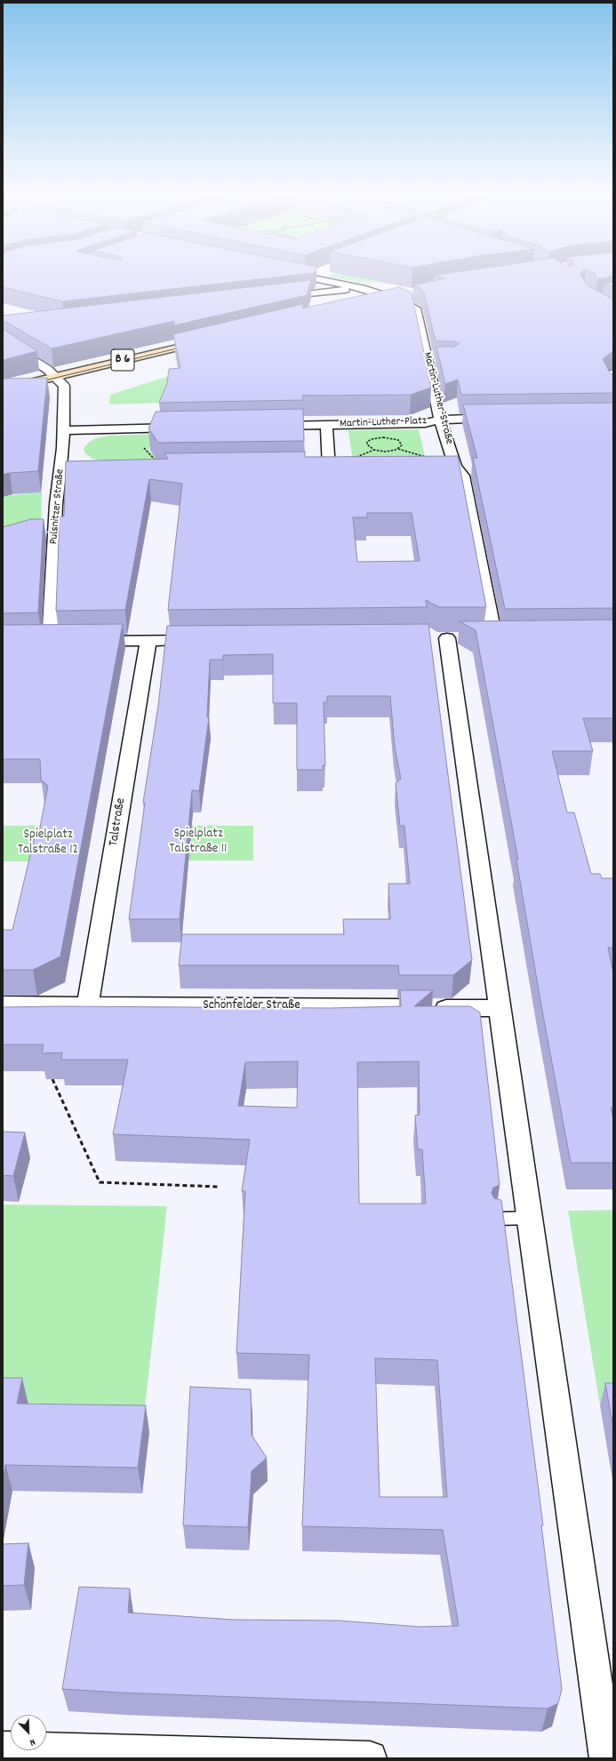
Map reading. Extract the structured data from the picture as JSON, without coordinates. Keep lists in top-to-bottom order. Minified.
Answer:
{"streets":{"main road":["B 6"],"street":["Martin-Luther-Straße","Martin-Luther-Platz","Pulsnitzer Straße","Talstraße","Schönfelder Straße"]},"crossings":[["B 6","Pulsnitzer Straße"],["Martin-Luther-Straße","Martin-Luther-Platz"],["Talstraße","Schönfelder Straße"]],"parks":["Spielplatz Talstraße 11","Spielplatz Talstraße 12"],"north":"bottom right"}
